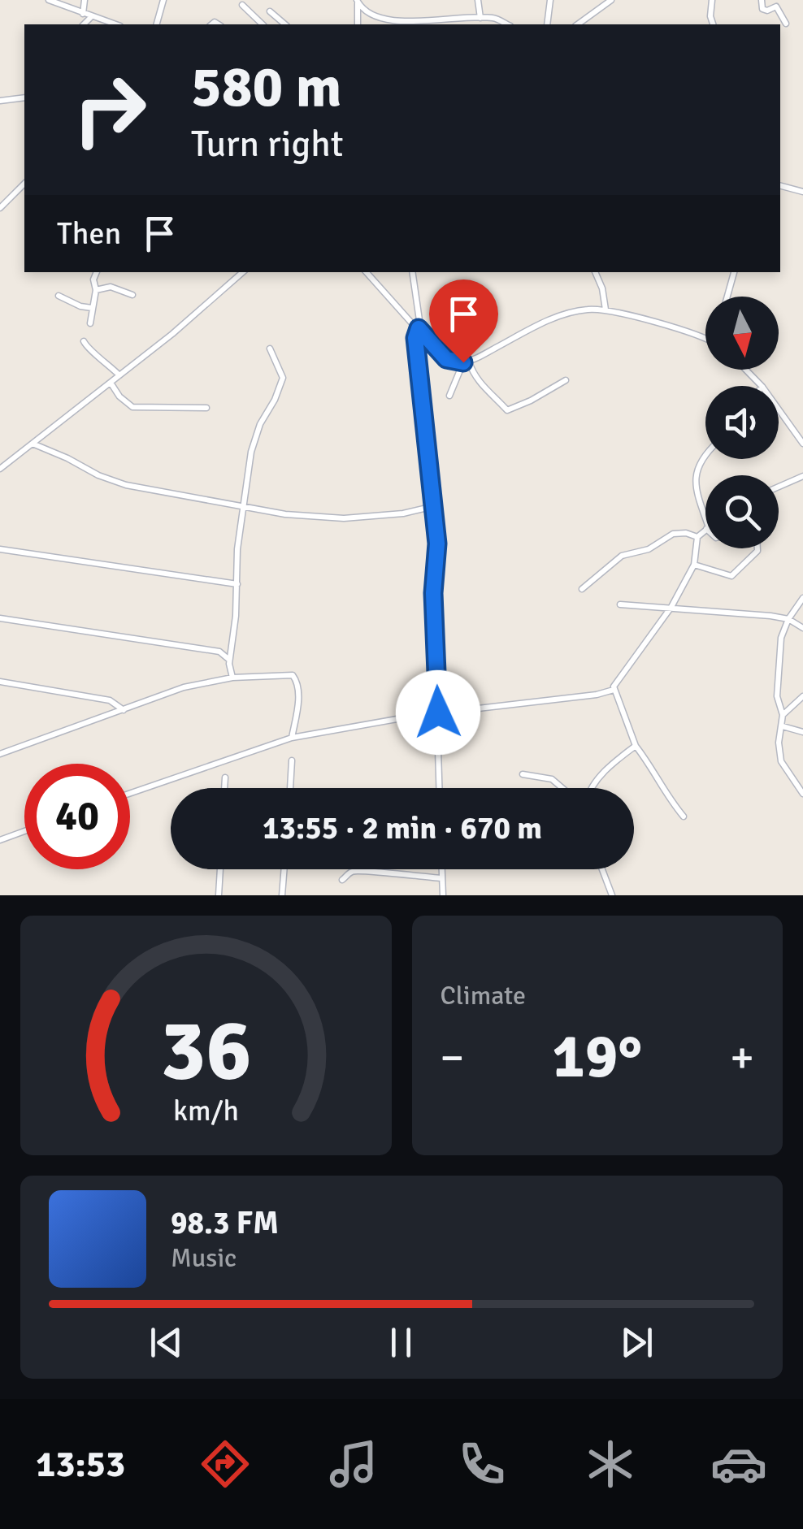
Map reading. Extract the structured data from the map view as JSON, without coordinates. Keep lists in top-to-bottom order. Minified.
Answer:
{"north":"bottom","page":{"turn":["580 m","Turn right"],"then":"Then","limit":"40","trip":"13:55 · 2 min · 670 m","tile":"Climate","heat":["−","19°","+"],"song":["98.3 FM","Music"],"tabs":"13:53","gauge":["36","km/h"]}}
